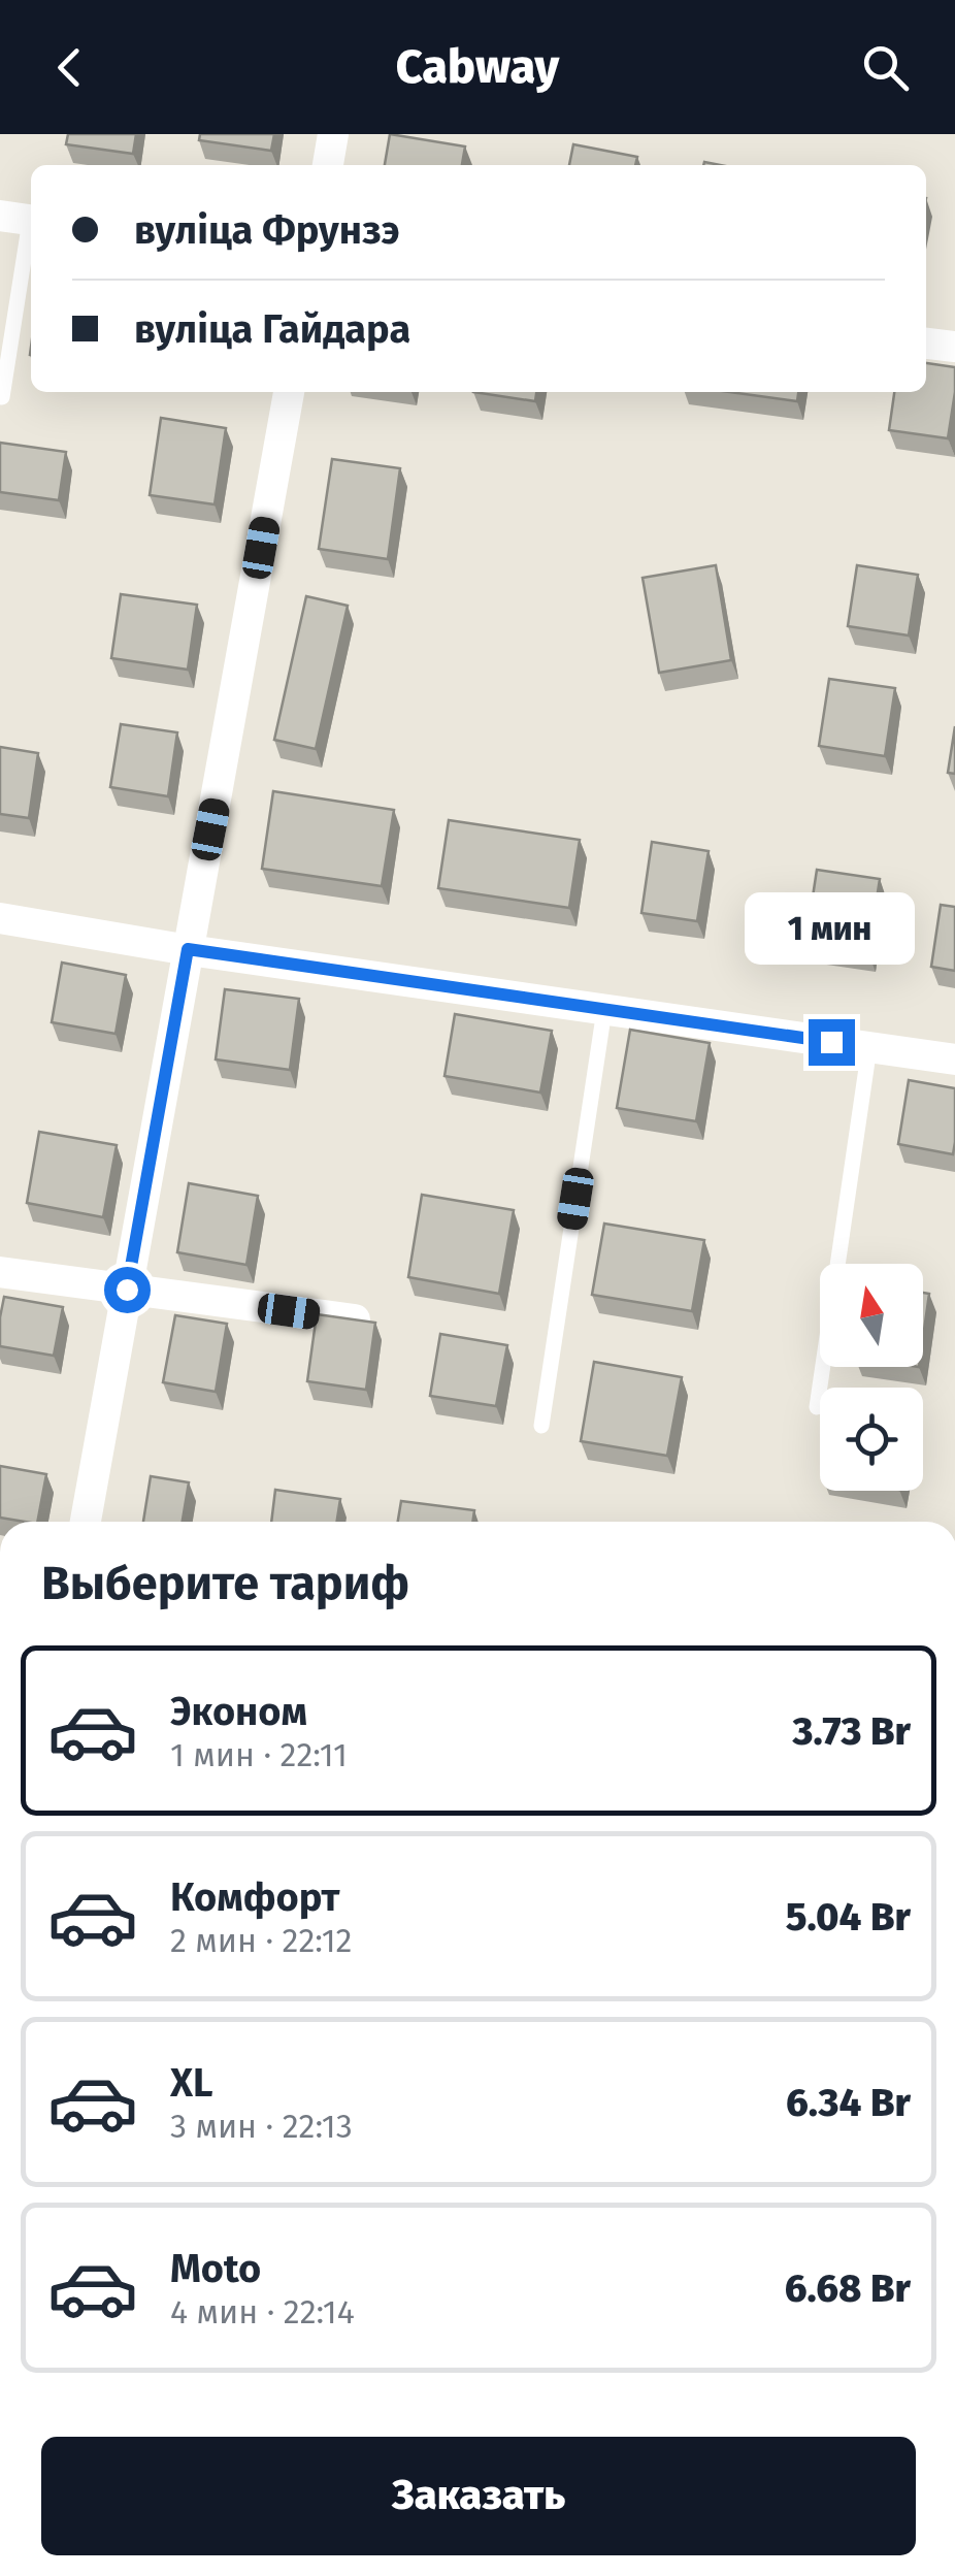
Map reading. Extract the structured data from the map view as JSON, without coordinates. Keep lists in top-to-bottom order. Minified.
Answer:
{"north":"top","page":{"header":"Cabway","banner":["вуліца Фрунзэ","вуліца Гайдара"],"bubble":"1 мин","heading":"Выберите тариф","list":[{"name":"Эконом","note":"1 мин · 22:11","value":"3.73 Br"},{"name":"Комфорт","note":"2 мин · 22:12","value":"5.04 Br"},{"name":"XL","note":"3 мин · 22:13","value":"6.34 Br"},{"name":"Moto","note":"4 мин · 22:14","value":"6.68 Br"}],"buttons":"Заказать"}}
